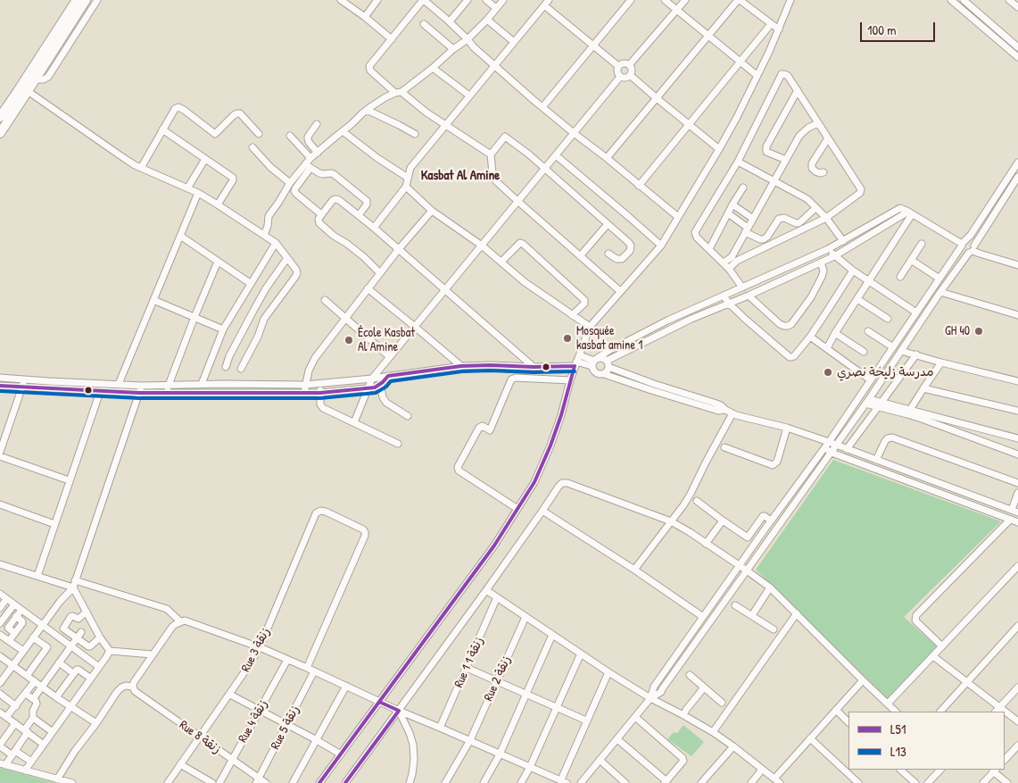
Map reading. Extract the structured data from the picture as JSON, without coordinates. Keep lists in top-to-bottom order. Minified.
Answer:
{"streets":{"street":["Rue 3 زنقة","Rue 1 زنقة 1","Rue 2 زنقة","Rue 4 زنقة","Rue 5 زنقة","Rue 8 زنقة"]},"crossings":[["Rue 3 زنقة","Rue 8 زنقة"],["Rue 4 زنقة","Rue 8 زنقة"],["Rue 5 زنقة","Rue 8 زنقة"]],"districts":["Kasbat Al Amine"],"places":["GH 40","Mosquée kasbat amine 1","École Kasbat Al Amine","مدرسة زليخة نصري"],"lines":["transit line L51","transit line L13"],"legend":["L51","L13"],"scale_bar":"100 m"}
